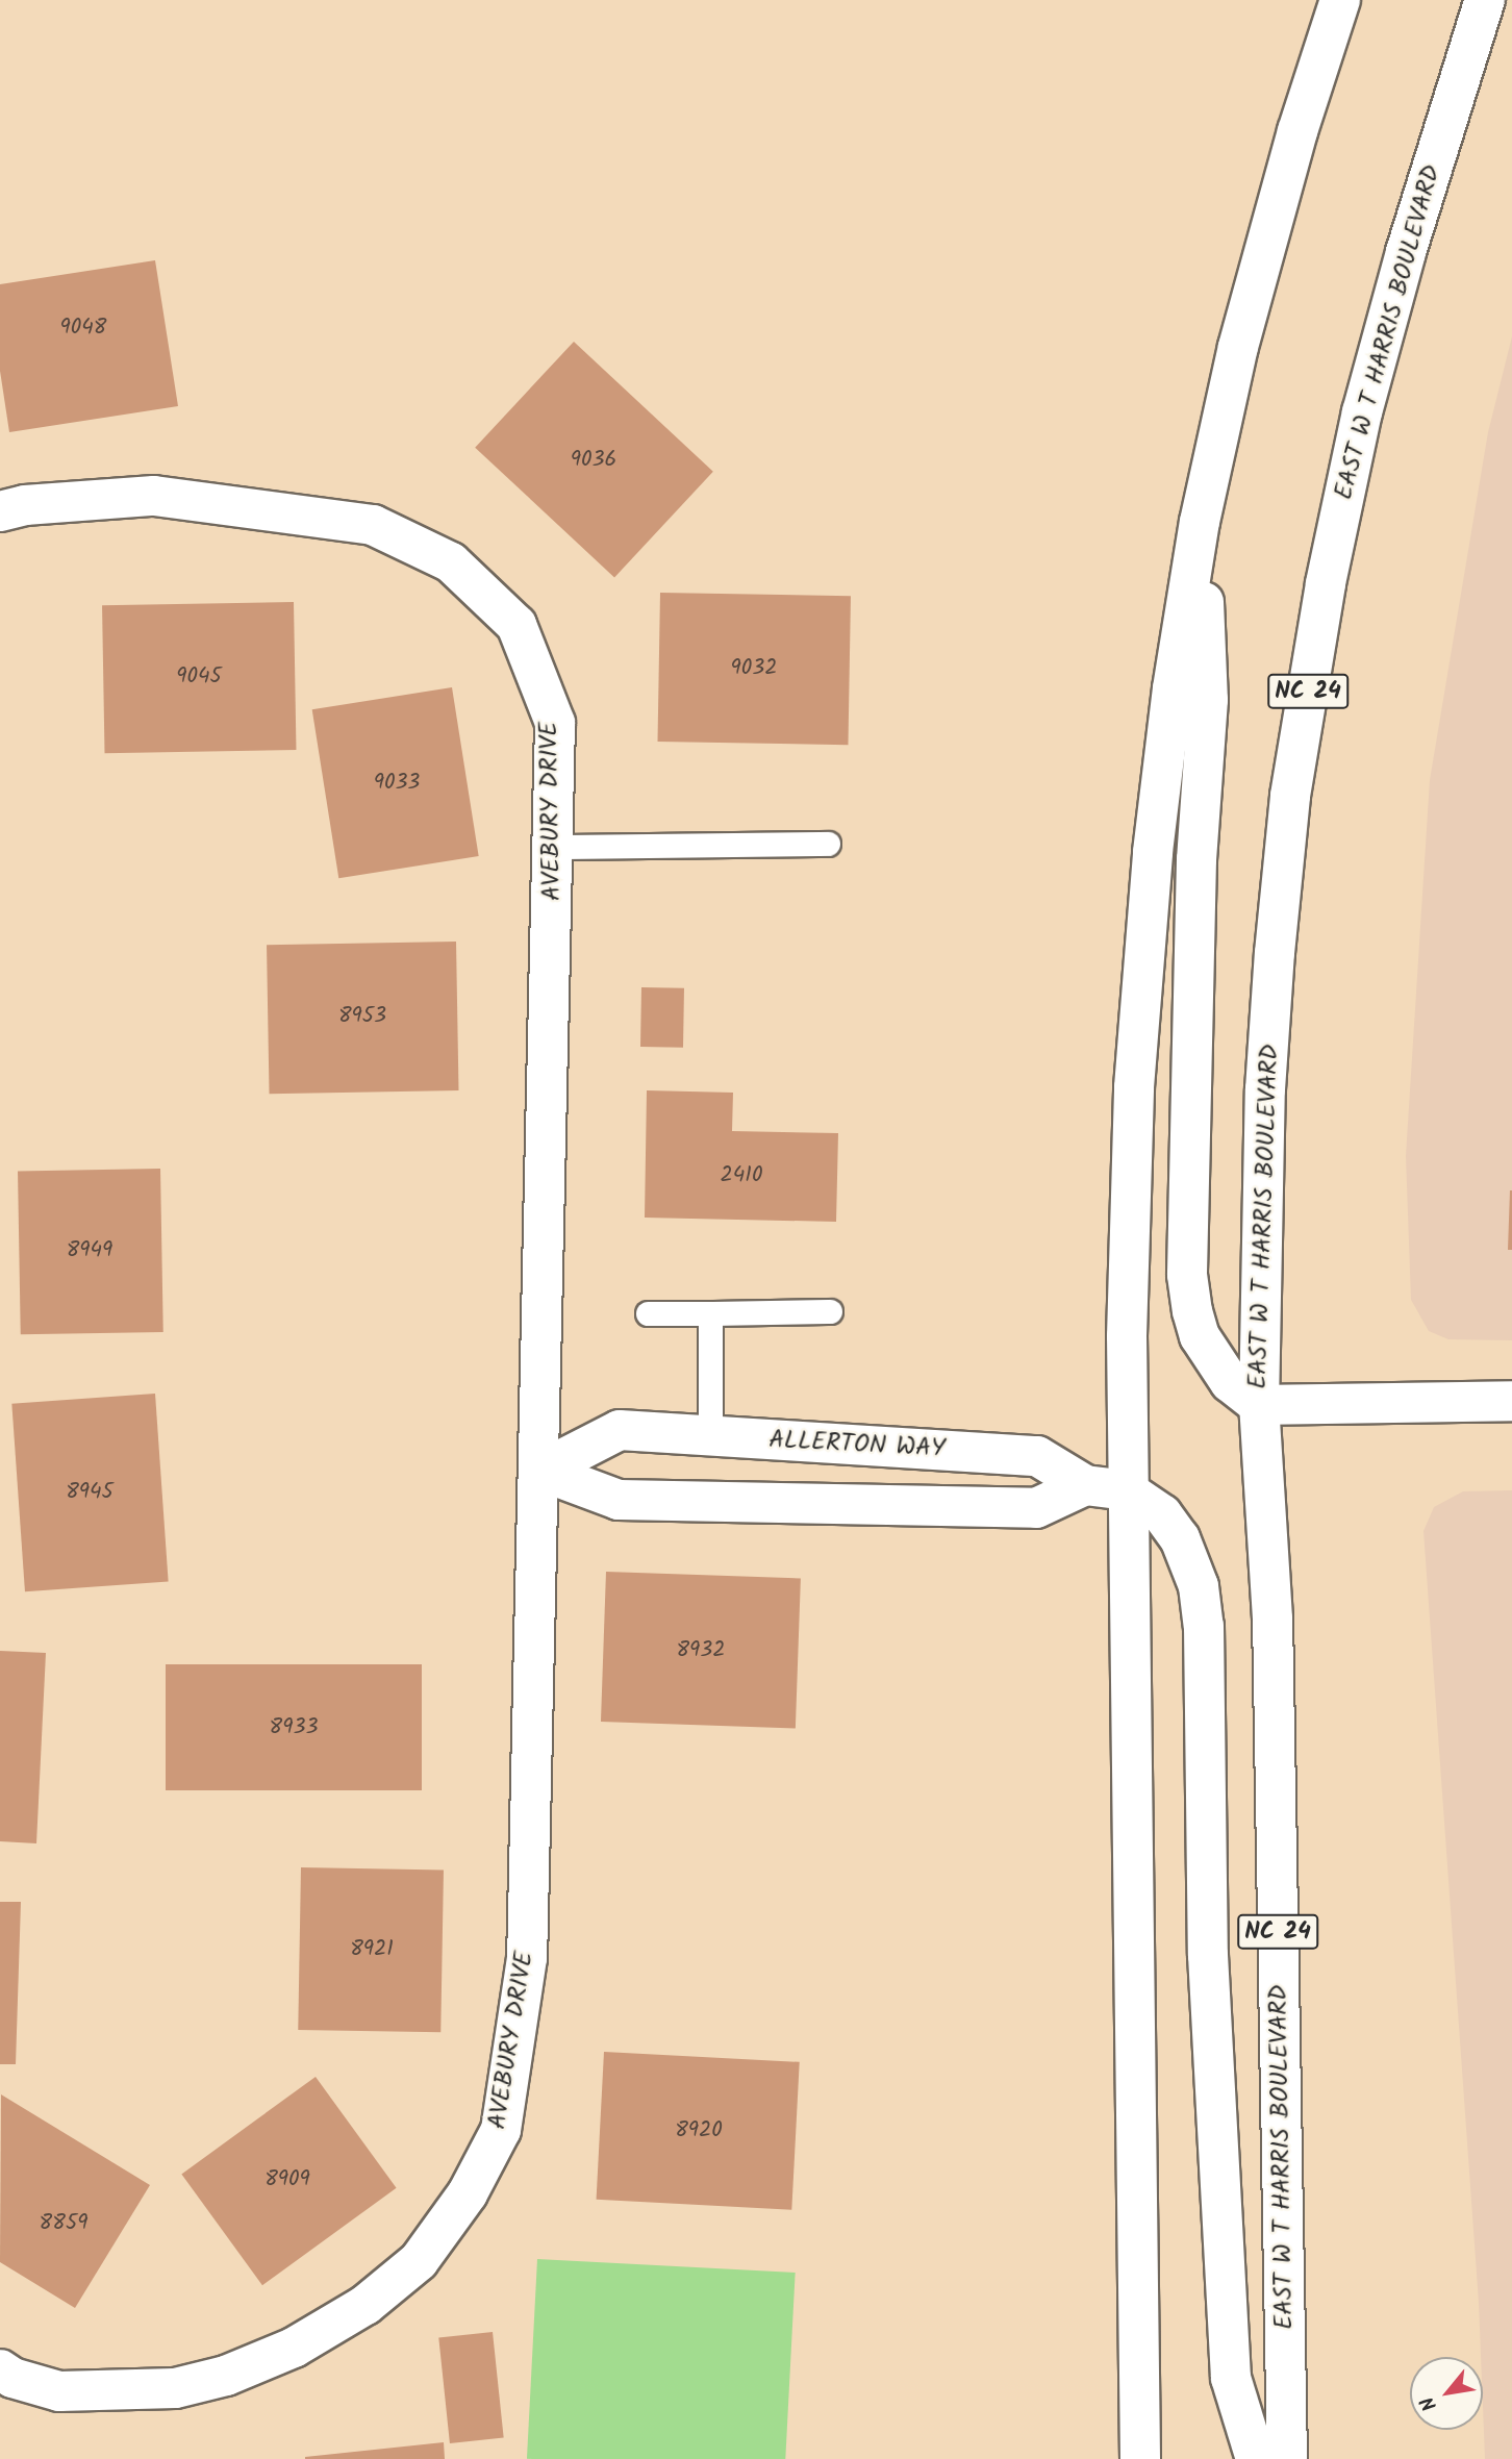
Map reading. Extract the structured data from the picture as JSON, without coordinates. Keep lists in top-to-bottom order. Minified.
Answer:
{"streets":{"main road":["EAST W T HARRIS BOULEVARD","NC 24","AVEBURY DRIVE","ALLERTON WAY"]},"crossings":[["AVEBURY DRIVE","ALLERTON WAY"]],"house_numbers":["9048","9036","9032","9045","9033","8953","2410","8949","8945","8932","8933","8921","8920","8909","8859"],"north":"bottom left"}
